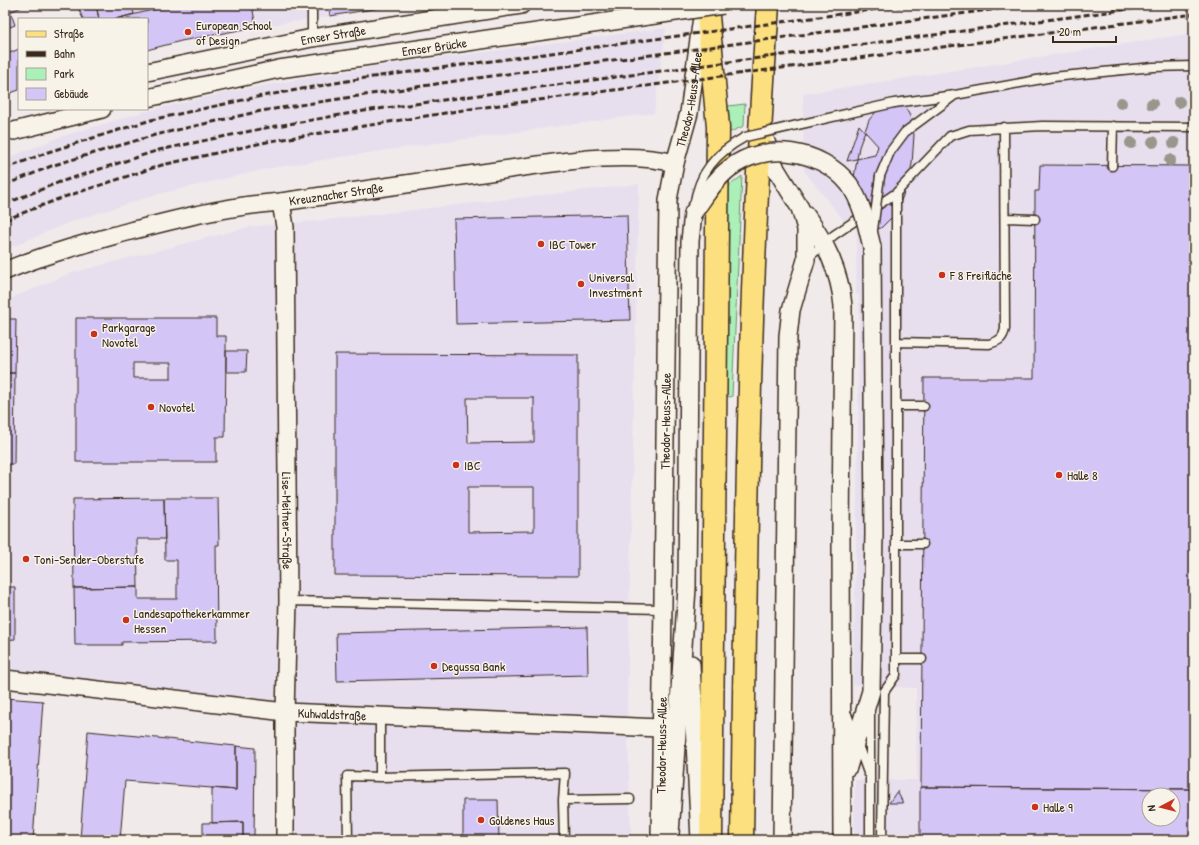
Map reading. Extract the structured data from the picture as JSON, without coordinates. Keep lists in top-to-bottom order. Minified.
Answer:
{"streets":{"main road":["Theodor-Heuss-Allee"],"street":["Emser Straße","Emser Brücke","Kreuznacher Straße","Lise-Meitner-Straße","Kuhwaldstraße"]},"crossings":[["Theodor-Heuss-Allee","Kreuznacher Straße"],["Theodor-Heuss-Allee","Kuhwaldstraße"],["Kreuznacher Straße","Lise-Meitner-Straße"],["Lise-Meitner-Straße","Kuhwaldstraße"]],"places":["European School of Design","IBC Tower","F 8 Freifläche","Universal Investment","Parkgarage Novotel","Novotel","IBC","Halle 8","Toni-Sender-Oberstufe","Landesapothekerkammer Hessen","Degussa Bank","Halle 9","Goldenes Haus"],"legend":["Straße","Bahn","Park","Gebäude"],"scale_bar":"20 m","north":"left"}
